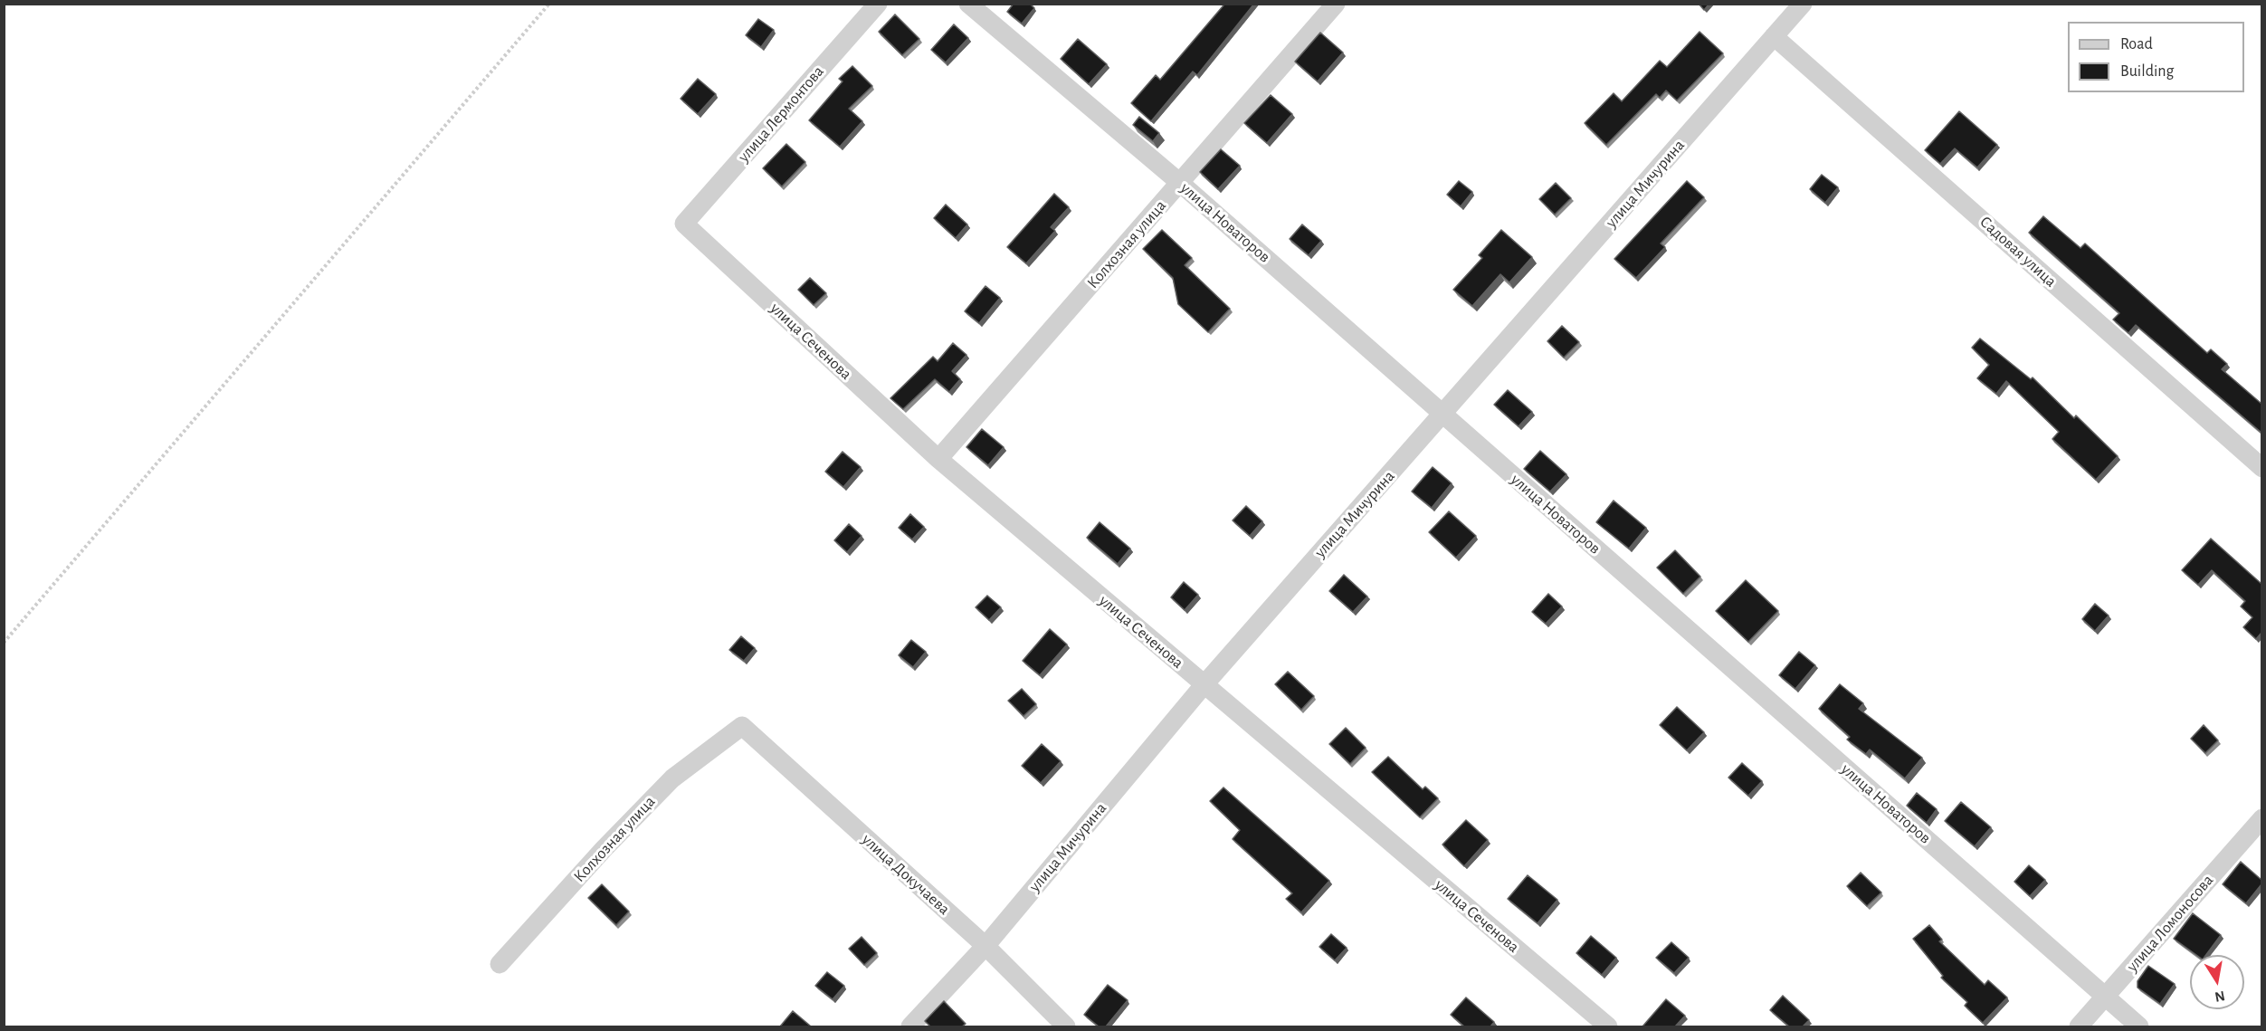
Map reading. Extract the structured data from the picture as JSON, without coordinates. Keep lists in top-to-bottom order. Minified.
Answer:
{"streets":{"street":["улица Лермонтова","улица Мичурина","улица Новаторов","Колхозная улица","Садовая улица","улица Сеченова","улица Докучаева","улица Ломоносова"]},"crossings":[["улица Лермонтова","улица Сеченова"],["улица Мичурина","улица Новаторов"],["улица Мичурина","Садовая улица"],["улица Мичурина","улица Сеченова"],["улица Мичурина","улица Докучаева"],["улица Новаторов","Колхозная улица"],["улица Новаторов","улица Ломоносова"],["Колхозная улица","улица Сеченова"],["Колхозная улица","улица Докучаева"]],"legend":["Road","Building"],"north":"bottom"}
